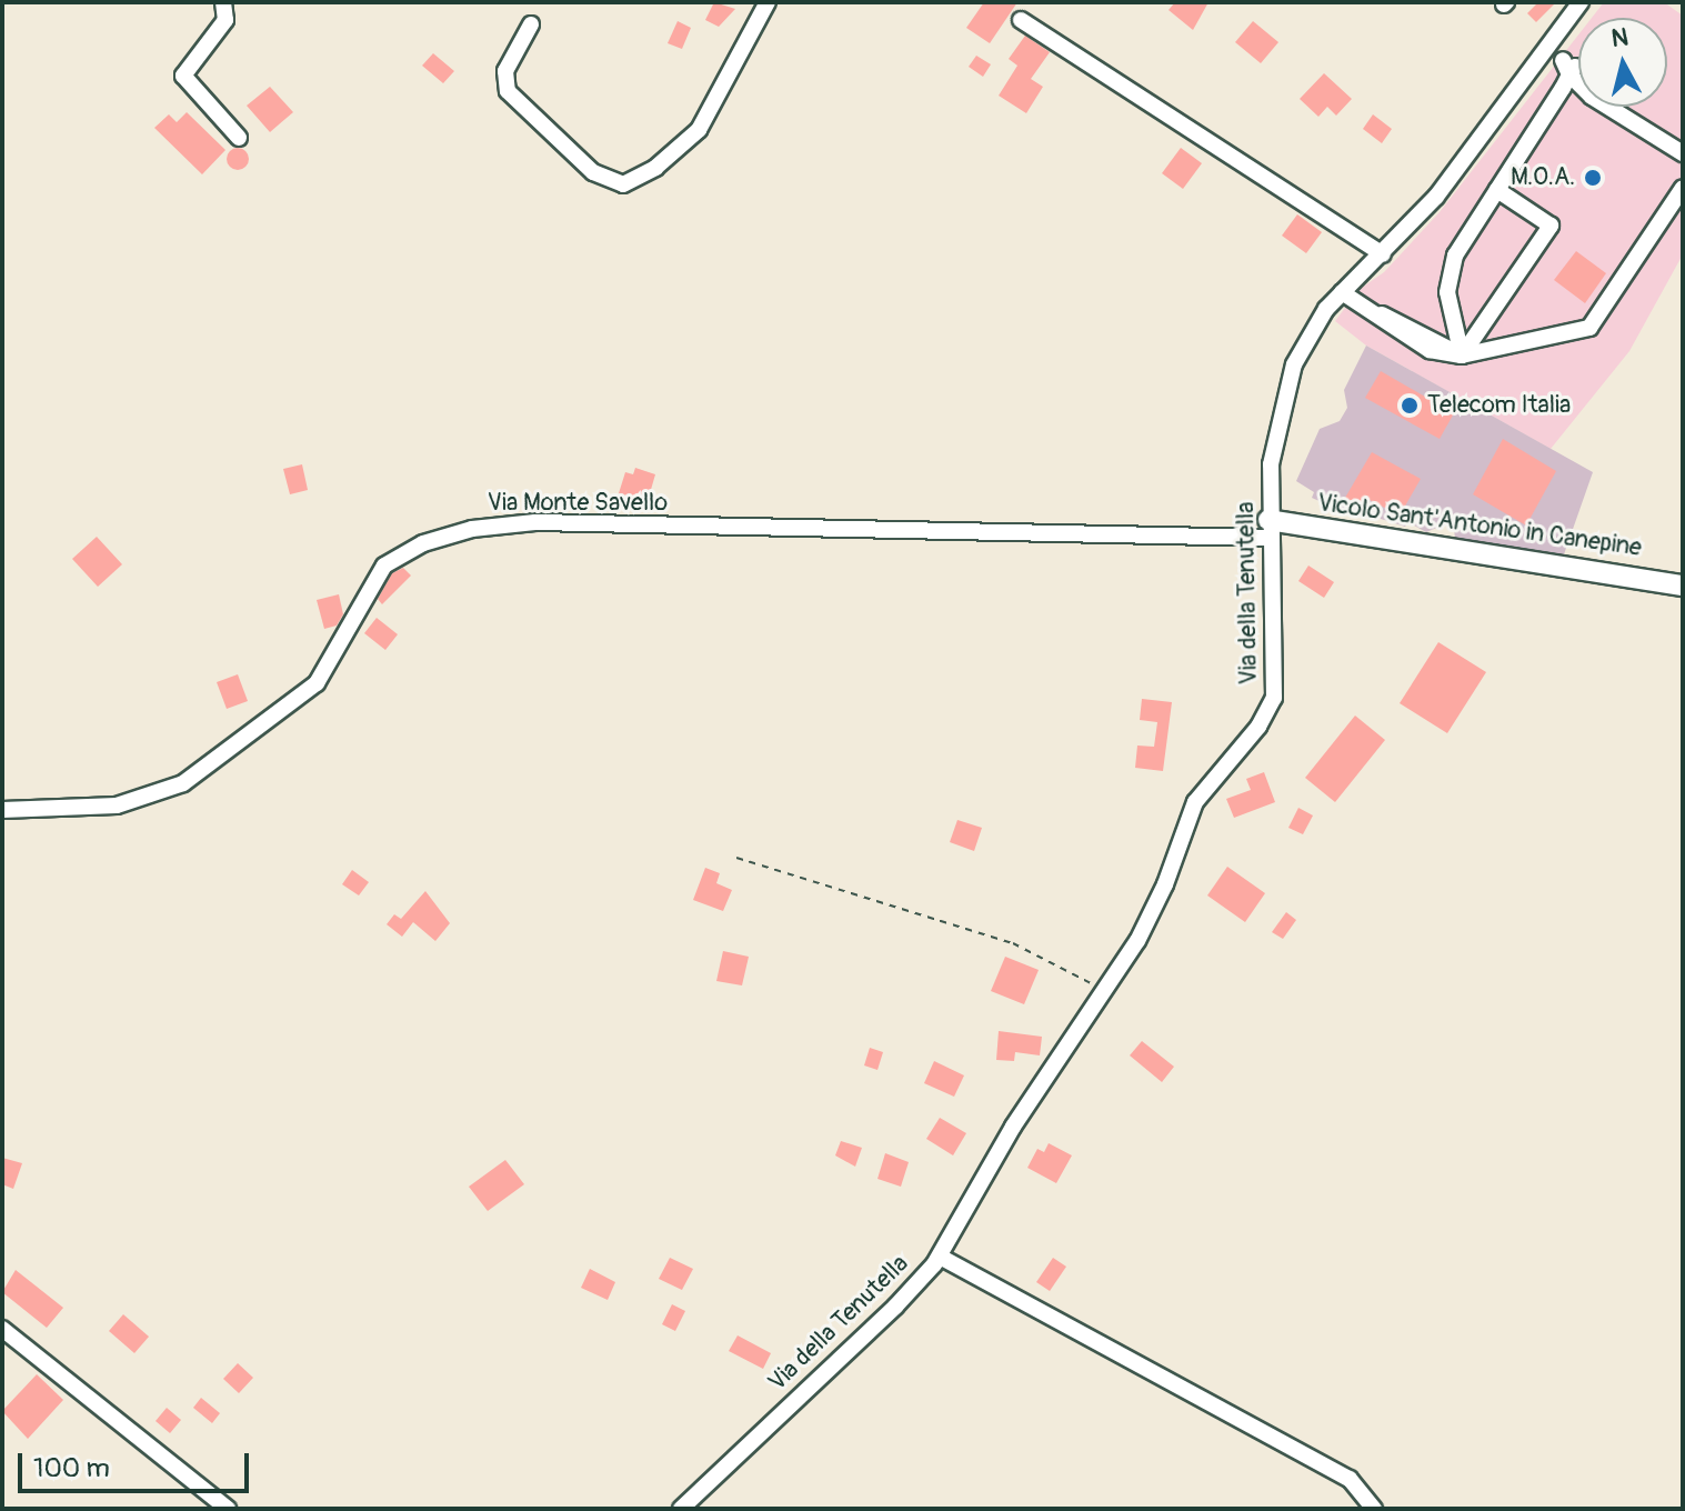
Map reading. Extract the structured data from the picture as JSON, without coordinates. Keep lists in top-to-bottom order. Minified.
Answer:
{"streets":{"main road":["Vicolo Sant'Antonio in Canepine"],"street":["Via Monte Savello","Via della Tenutella"]},"crossings":[["Via Monte Savello","Vicolo Sant'Antonio in Canepine"],["Via Monte Savello","Via della Tenutella"],["Vicolo Sant'Antonio in Canepine","Via della Tenutella"]],"places":["M.O.A.","Telecom Italia"],"scale_bar":"100 m","north":"top"}
